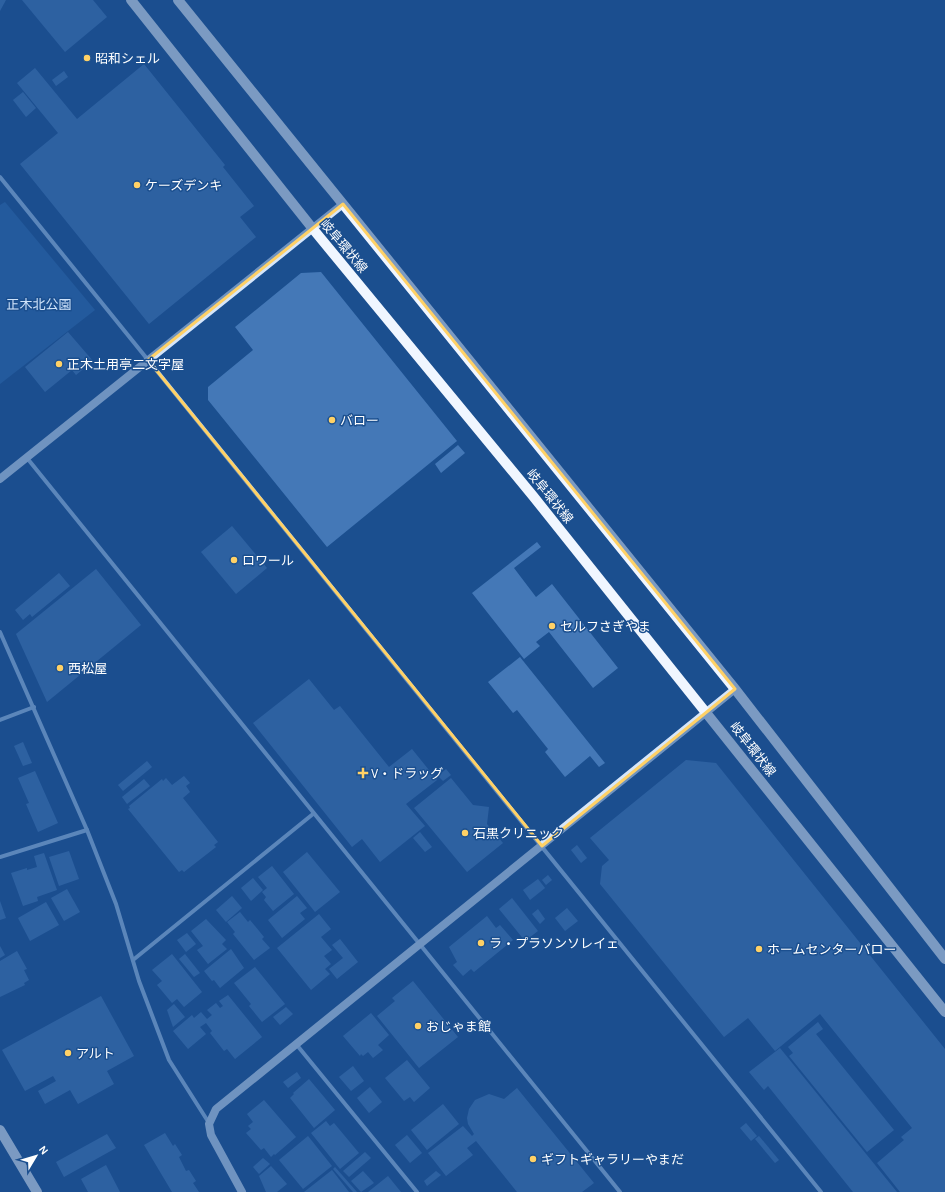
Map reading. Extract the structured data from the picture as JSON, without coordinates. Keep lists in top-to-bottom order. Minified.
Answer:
{"streets":{"main road":["岐阜環状線"]},"parks":["正木北公園"],"places":{"other":["昭和シェル","ケーズデンキ","正木土用亭二文字屋","バロー","ロワール","セルフさぎやま","西松屋","石黒クリニック","ラ・プラソンソレイェ","ホームセンターバロー","おじゃま館","アルト","ギフトギャラリーやまだ"],"health":["V・ドラッグ"]},"north":"top right"}
